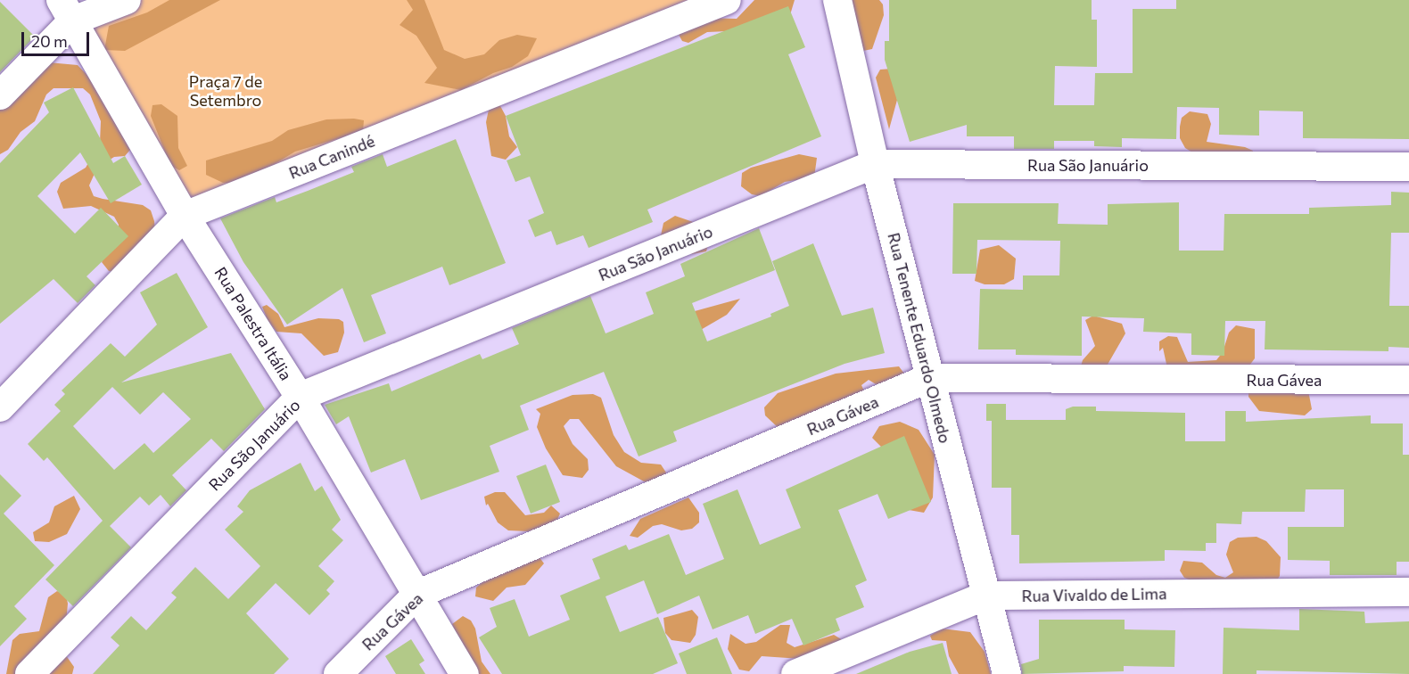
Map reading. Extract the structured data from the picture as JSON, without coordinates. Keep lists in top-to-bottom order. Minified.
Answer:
{"streets":{"street":["Rua Canindé","Rua São Januário","Rua Palestra Itália","Rua Tenente Eduardo Olmedo","Rua Gávea","Rua Vivaldo de Lima"]},"crossings":[["Rua Canindé","Rua Palestra Itália"],["Rua São Januário","Rua Palestra Itália"],["Rua São Januário","Rua Tenente Eduardo Olmedo"],["Rua Palestra Itália","Rua Gávea"],["Rua Tenente Eduardo Olmedo","Rua Gávea"],["Rua Tenente Eduardo Olmedo","Rua Vivaldo de Lima"]],"parks":["Praça 7 de Setembro"],"scale_bar":"20 m"}
